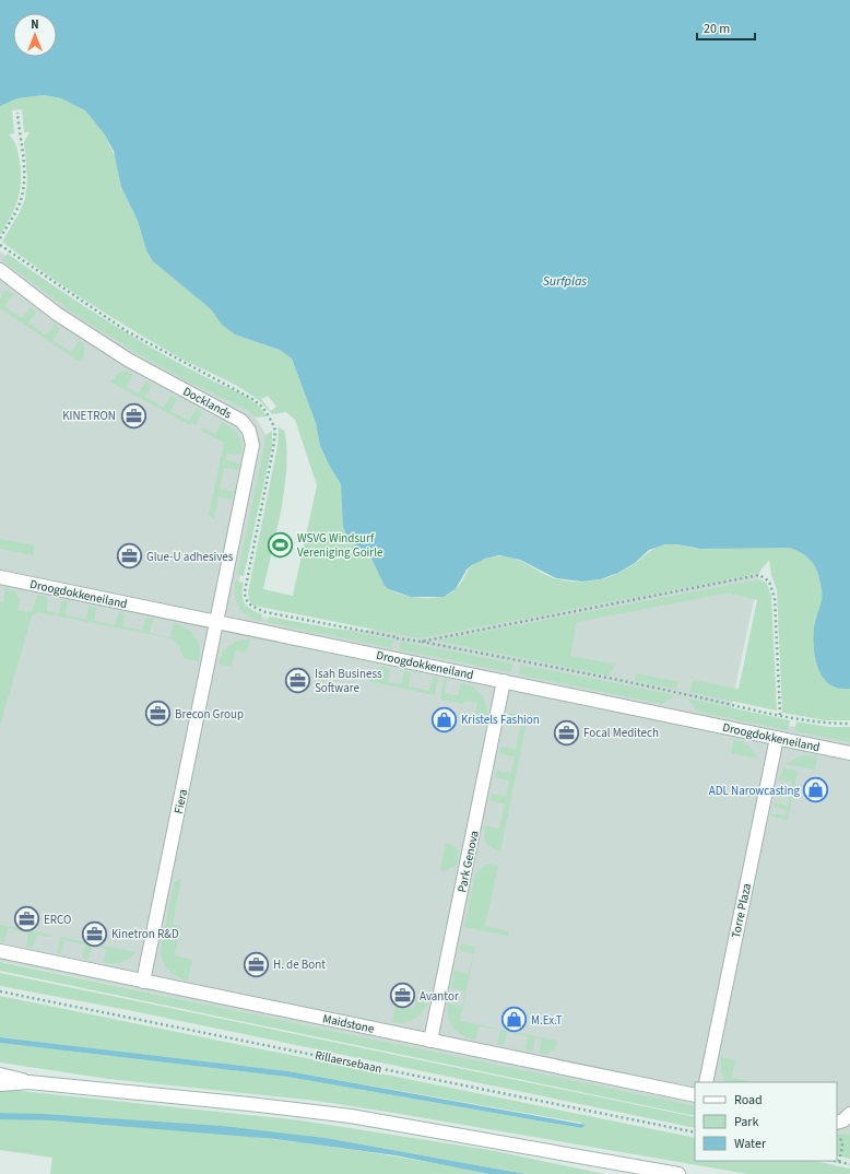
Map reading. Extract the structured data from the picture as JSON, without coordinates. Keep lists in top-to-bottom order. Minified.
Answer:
{"streets":{"street":["Docklands","Droogdokkeneiland","Fiera","Park Genova","Torre Plaza","Maidstone"],"path":["Rillaersebaan"]},"crossings":[["Docklands","Droogdokkeneiland"],["Docklands","Fiera"],["Droogdokkeneiland","Fiera"],["Droogdokkeneiland","Park Genova"],["Droogdokkeneiland","Torre Plaza"],["Fiera","Maidstone"],["Park Genova","Maidstone"]],"water":["Surfplas"],"places":{"office":["KINETRON","Glue-U adhesives","Isah Business Software","Brecon Group","Focal Meditech","ERCO","Kinetron R&D","H. de Bont","Avantor"],"sports":["WSVG Windsurf Vereniging Goirle"],"shop":["Kristels Fashion","ADL Narowcasting","M.Ex.T"]},"legend":["Road","Park","Water"],"scale_bar":"20 m","north":"top"}
